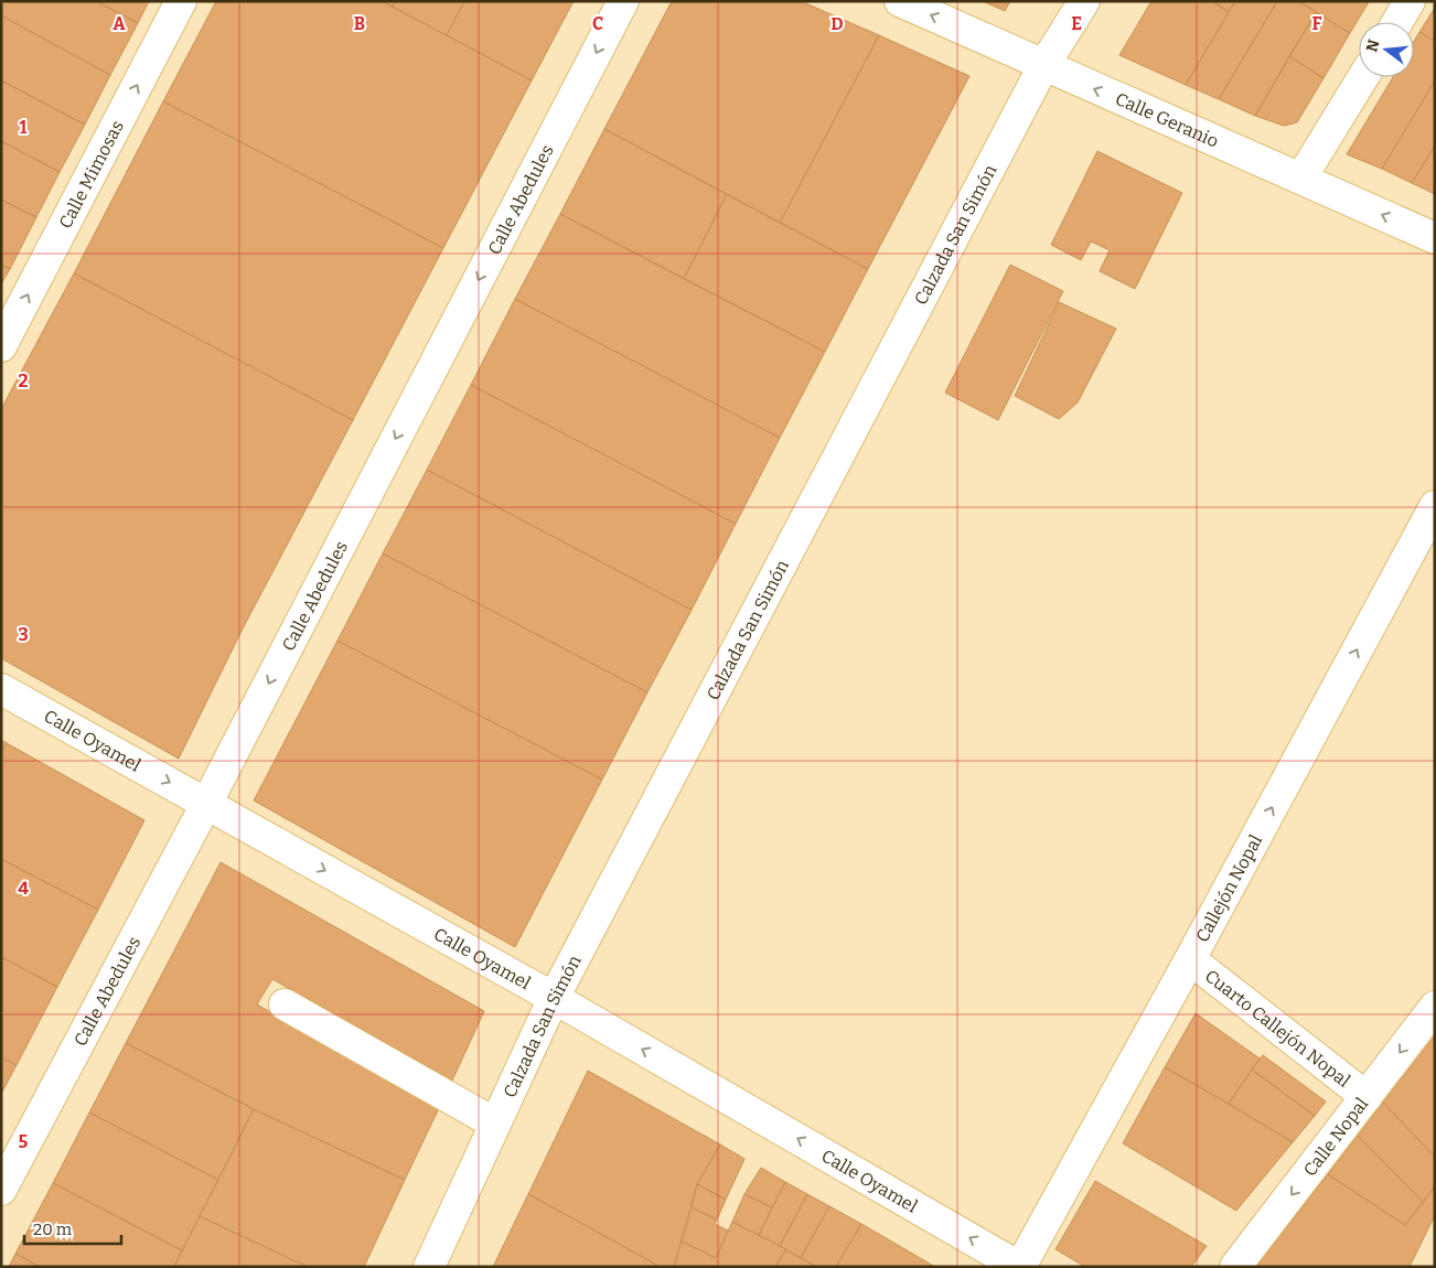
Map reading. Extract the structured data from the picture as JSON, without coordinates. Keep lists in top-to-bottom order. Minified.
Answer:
{"streets":{"street":["Calle Geranio","Calle Mimosas","Calle Abedules","Calzada San Simón","Calle Oyamel","Callejón Nopal","Cuarto Callejón Nopal","Calle Nopal"]},"crossings":[["Calle Geranio","Calzada San Simón"],["Calle Abedules","Calle Oyamel"],["Calzada San Simón","Calle Oyamel"],["Calle Oyamel","Callejón Nopal"],["Callejón Nopal","Cuarto Callejón Nopal"],["Cuarto Callejón Nopal","Calle Nopal"]],"one_way":["Calle Geranio","Calle Mimosas","Calle Abedules","Callejón Nopal","Calle Nopal"],"scale_bar":"20 m","north":"left","grid":{"columns":["A","B","C","D","E","F"],"rows":["1","2","3","4","5"]}}
